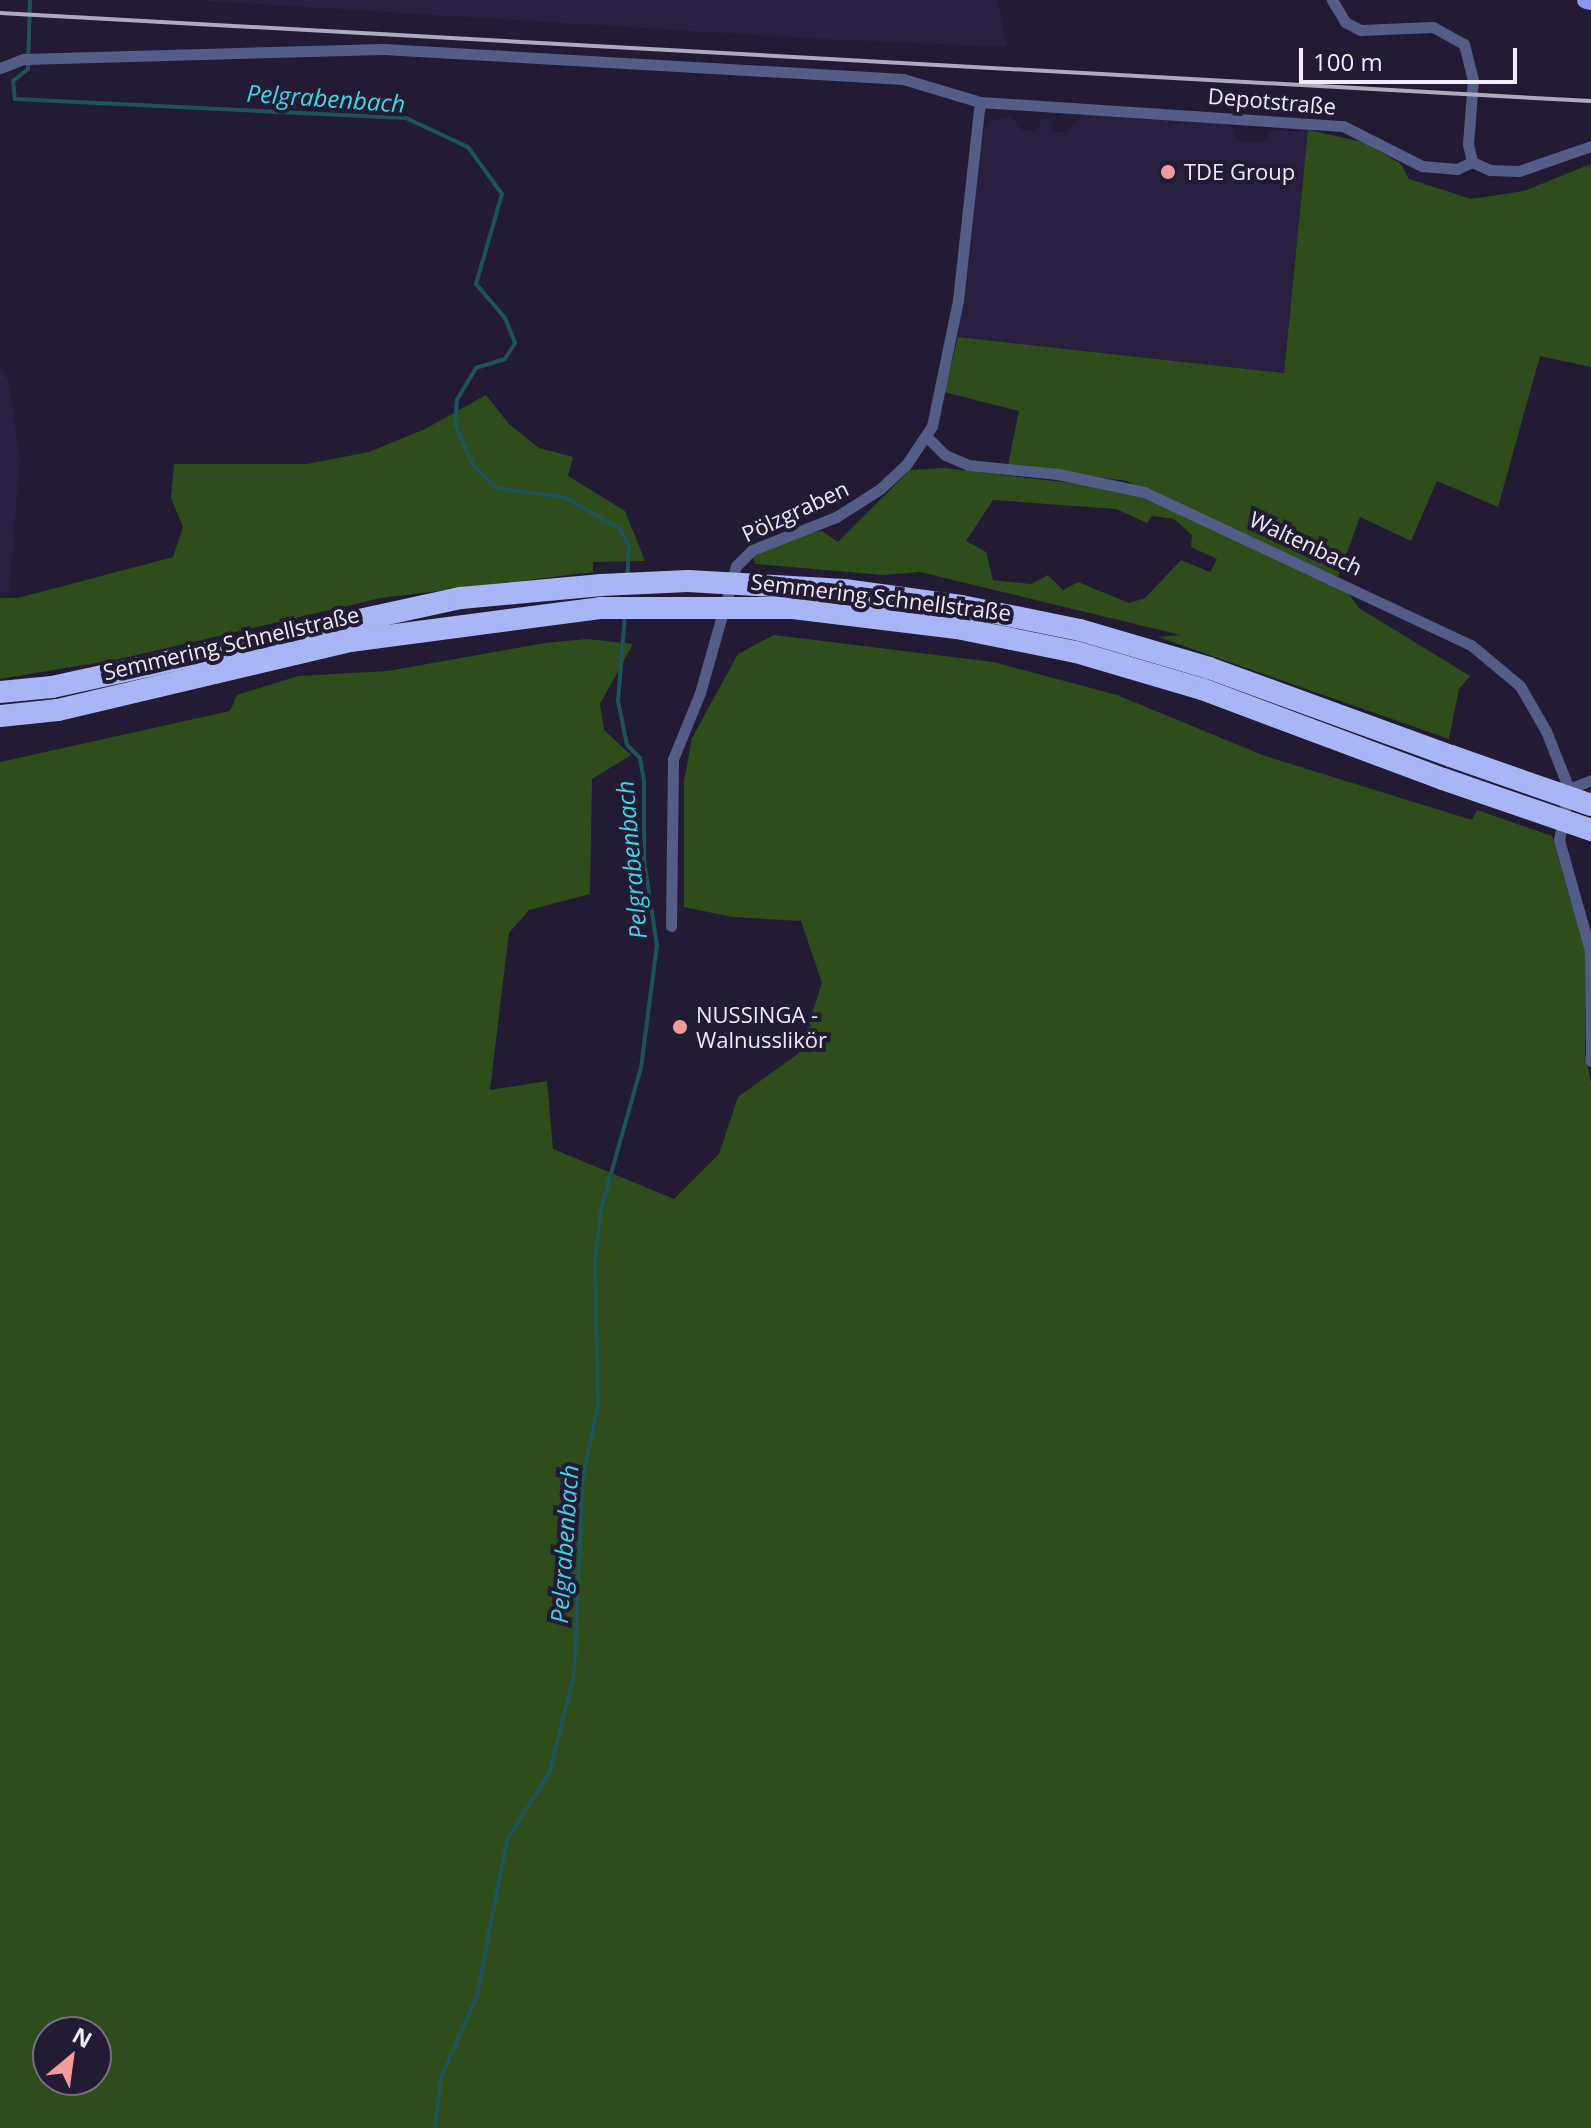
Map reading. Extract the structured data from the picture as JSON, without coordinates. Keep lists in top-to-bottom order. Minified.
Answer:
{"streets":{"highway":["Semmering Schnellstraße"],"street":["Depotstraße","Pölzgraben","Waltenbach"]},"crossings":[["Depotstraße","Pölzgraben"],["Pölzgraben","Waltenbach"]],"water":["Pelgrabenbach"],"places":["TDE Group","NUSSINGA - Walnusslikör"],"scale_bar":"100 m","north":"top right"}
